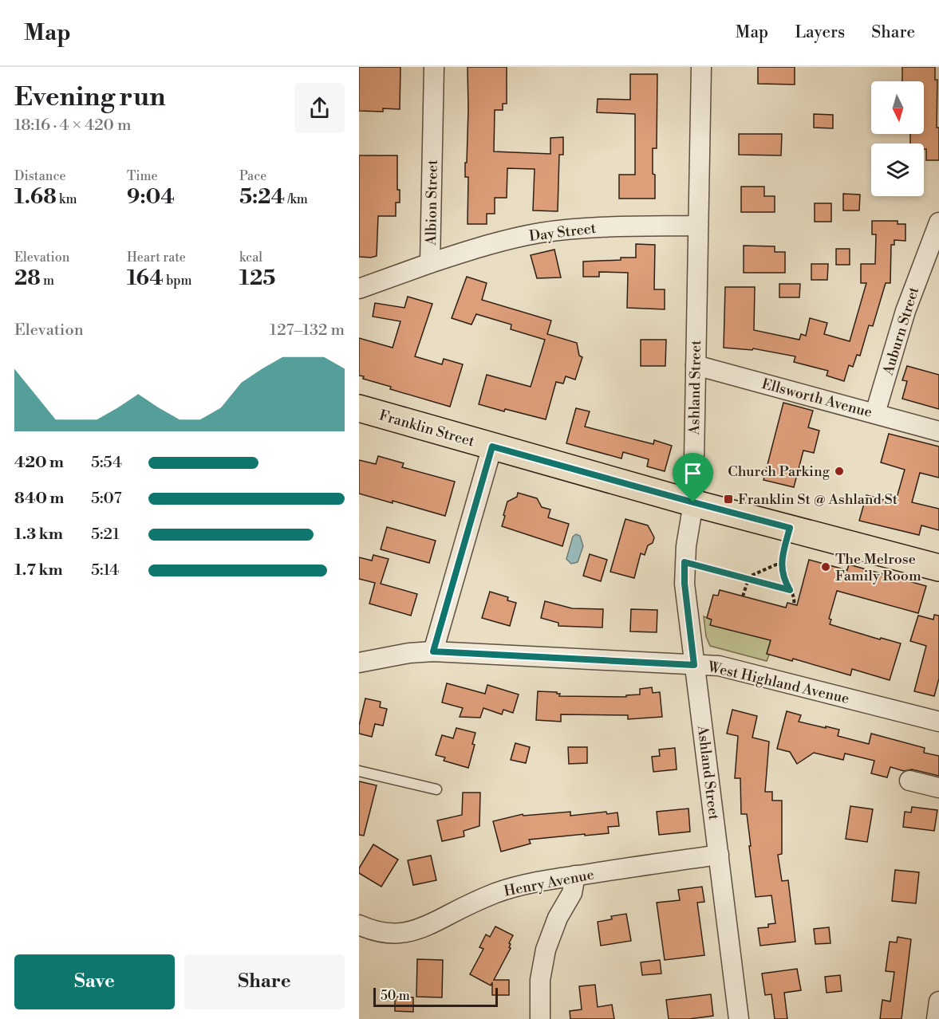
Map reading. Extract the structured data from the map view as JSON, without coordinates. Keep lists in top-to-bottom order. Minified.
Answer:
{"streets":{"main road":["Franklin Street"],"street":["Albion Street","Day Street","Auburn Street","Ashland Street","Ellsworth Avenue","West Highland Avenue","Henry Avenue"]},"crossings":[["Albion Street","Day Street"],["Day Street","Ashland Street"],["Auburn Street","Ellsworth Avenue"],["Ashland Street","Ellsworth Avenue"],["Ashland Street","Franklin Street"],["Ashland Street","West Highland Avenue"],["Ashland Street","Henry Avenue"]],"places":{"other":["Church Parking","The Melrose Family Room"],"transit":["Franklin St @ Ashland St"]},"scale_bar":"50 m","north":"bottom","page":{"header":"Map","nav":["Map","Layers","Share"],"heading":["Evening run","18:16 · 4 × 420 m"],"stats":[["Distance","1.68 km"],["Time","9:04"],["Pace","5:24 /km"],["Elevation","28 m"],["Heart rate","164 bpm"],["kcal","125"]],"chart":["Elevation","127–132 m"],"list":[{"name":"420 m","note":"5:54"},{"name":"840 m","note":"5:07"},{"name":"1.3 km","note":"5:21"},{"name":"1.7 km","note":"5:14"}],"buttons":["Save","Share"],"scale":"50 m"}}
